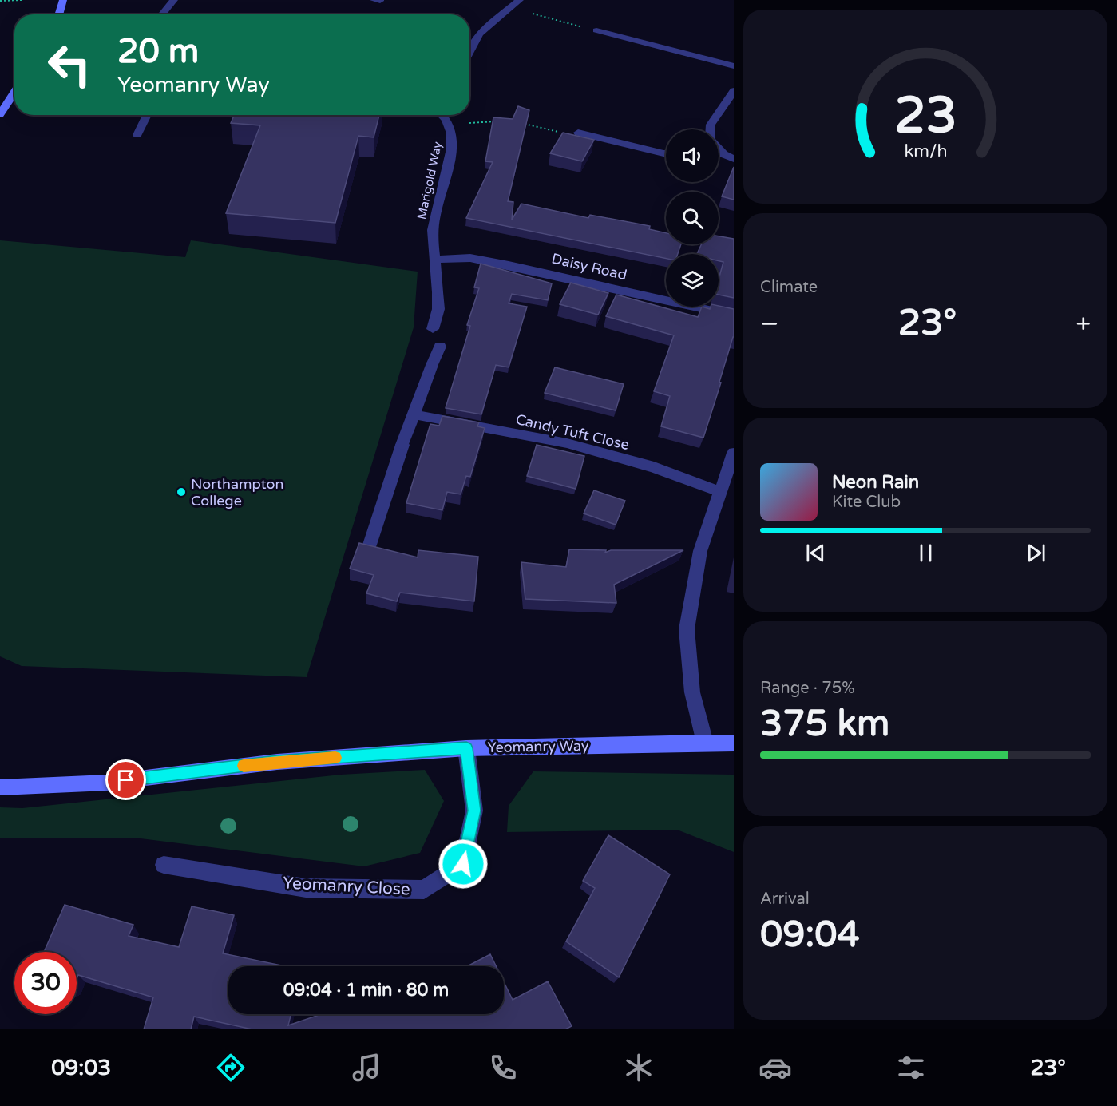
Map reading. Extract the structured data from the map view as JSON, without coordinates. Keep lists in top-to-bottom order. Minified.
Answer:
{"streets":{"street":["Marigold Way","Daisy Road","Candy Tuft Close","Yeomanry Way","Yeomanry Close"]},"crossings":[["Marigold Way","Daisy Road"],["Yeomanry Way","Yeomanry Close"]],"places":["Northampton College"],"page":{"turn":["20 m","Yeomanry Way"],"tile":["Climate",["Range · 75%","375 km"],["Arrival","09:04"]],"heat":["−","23°","+"],"song":["Neon Rain","Kite Club"],"limit":"30","trip":"09:04 · 1 min · 80 m","tabs":["09:03","23°"],"gauge":["23","km/h"]}}
